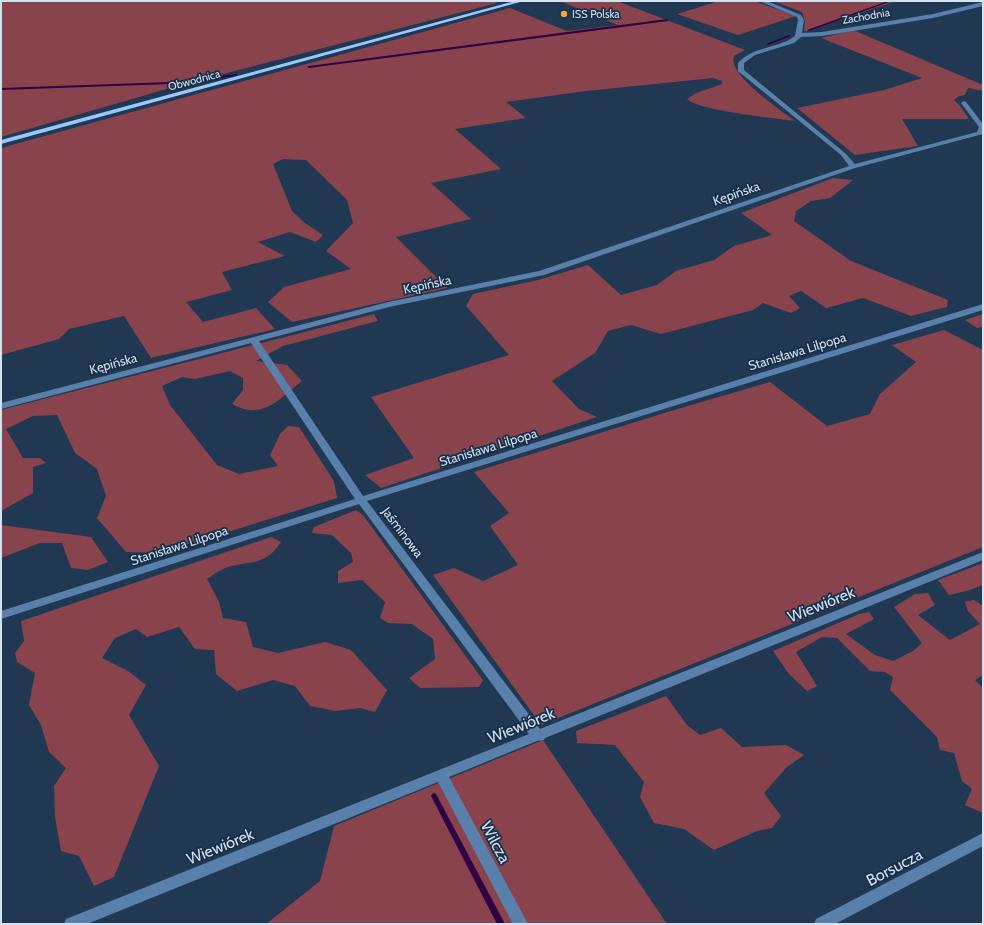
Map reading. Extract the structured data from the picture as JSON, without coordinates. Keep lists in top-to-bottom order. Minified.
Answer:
{"streets":{"main road":["Obwodnica"],"street":["Zachodnia","Kępińska","Stanisława Lilpopa","Jaśminowa","Wiewiórek","Wilcza","Borsucza"]},"crossings":[["Kępińska","Jaśminowa"],["Stanisława Lilpopa","Jaśminowa"],["Jaśminowa","Wiewiórek"],["Wiewiórek","Wilcza"]],"places":["ISS Polska"]}
